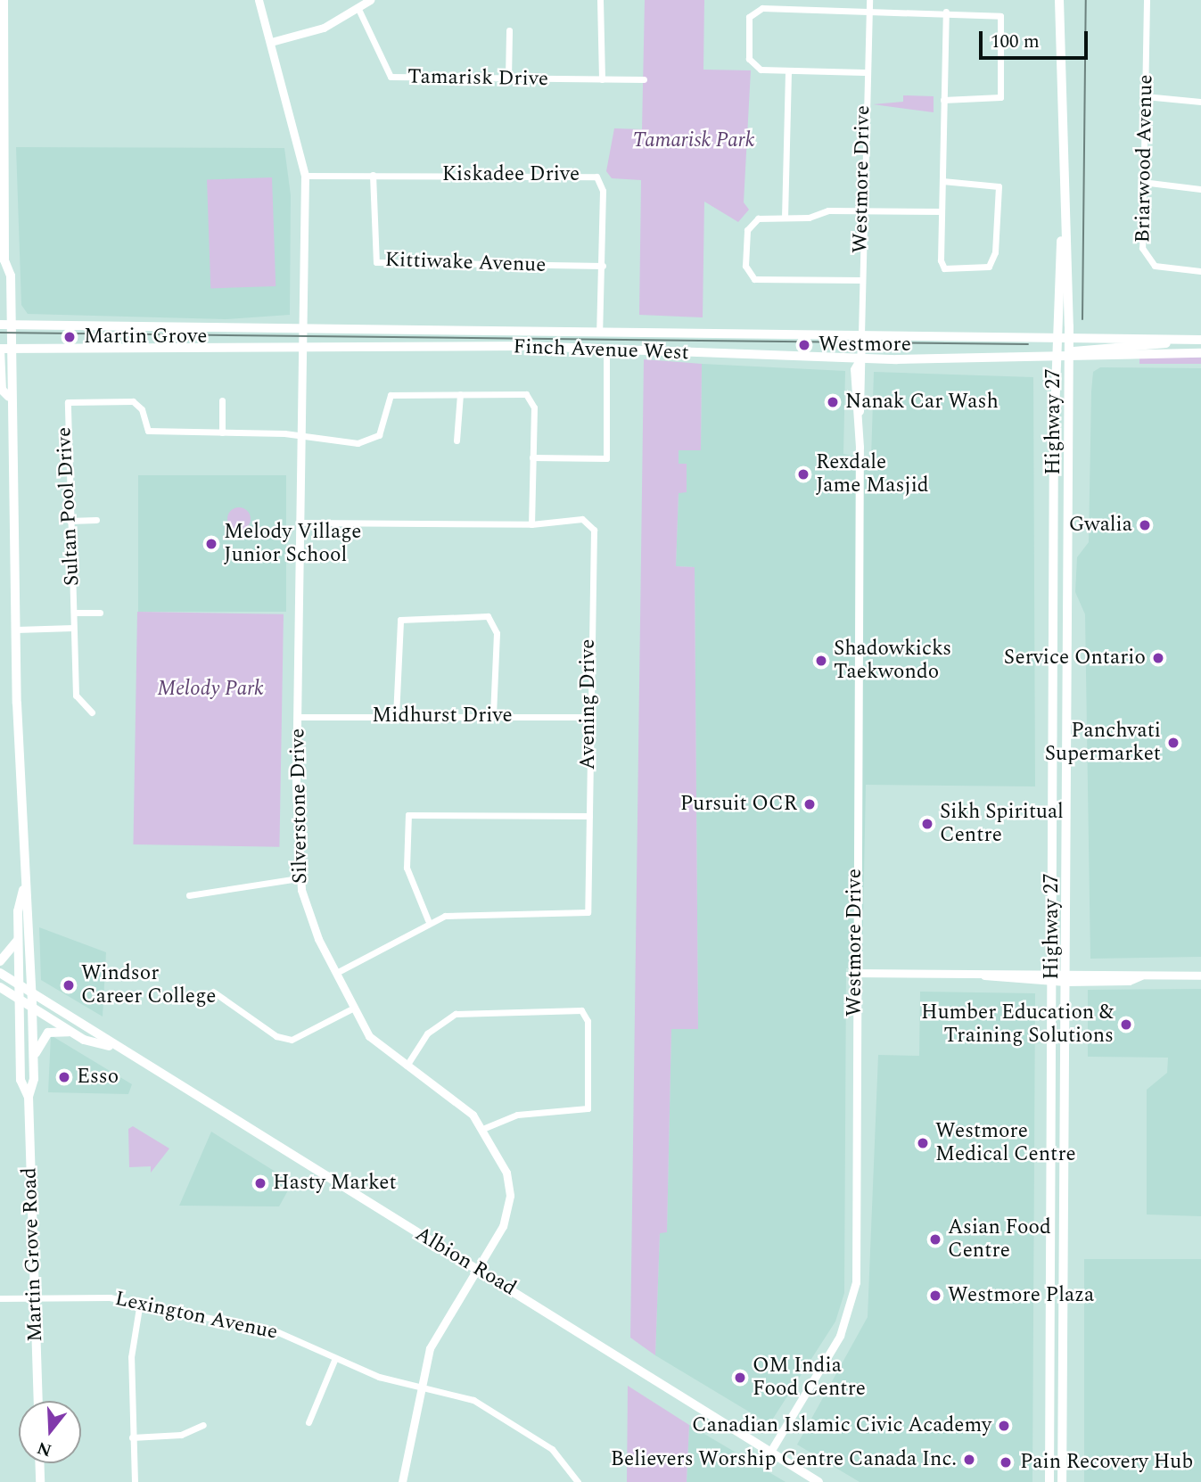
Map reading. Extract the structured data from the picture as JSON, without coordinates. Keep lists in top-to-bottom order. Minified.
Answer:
{"streets":{"main road":["Finch Avenue West","Highway 27","Martin Grove Road","Albion Road"],"street":["Tamarisk Drive","Briarwood Avenue","Kiskadee Drive","Westmore Drive","Kittiwake Avenue","Sultan Pool Drive","Avening Drive","Midhurst Drive","Silverstone Drive","Lexington Avenue"]},"crossings":[["Kiskadee Drive","Kittiwake Avenue"],["Kiskadee Drive","Finch Avenue West"],["Kiskadee Drive","Silverstone Drive"],["Westmore Drive","Finch Avenue West"],["Westmore Drive","Albion Road"],["Finch Avenue West","Highway 27"],["Finch Avenue West","Silverstone Drive"],["Finch Avenue West","Martin Grove Road"],["Sultan Pool Drive","Silverstone Drive"],["Avening Drive","Midhurst Drive"],["Avening Drive","Silverstone Drive"],["Midhurst Drive","Silverstone Drive"],["Silverstone Drive","Albion Road"],["Silverstone Drive","Lexington Avenue"],["Martin Grove Road","Albion Road"],["Martin Grove Road","Lexington Avenue"]],"parks":["Tamarisk Park","Melody Park"],"places":["Martin Grove","Westmore","Nanak Car Wash","Rexdale Jame Masjid","Gwalia","Melody Village Junior School","Service Ontario","Shadowkicks Taekwondo","Panchvati Supermarket","Pursuit OCR","Sikh Spiritual Centre","Windsor Career College","Humber Education & Training Solutions","Esso","Westmore Medical Centre","Hasty Market","Asian Food Centre","Westmore Plaza","OM India Food Centre","Canadian Islamic Civic Academy","Believers Worship Centre Canada Inc.","Pain Recovery Hub"],"scale_bar":"100 m","north":"bottom"}
